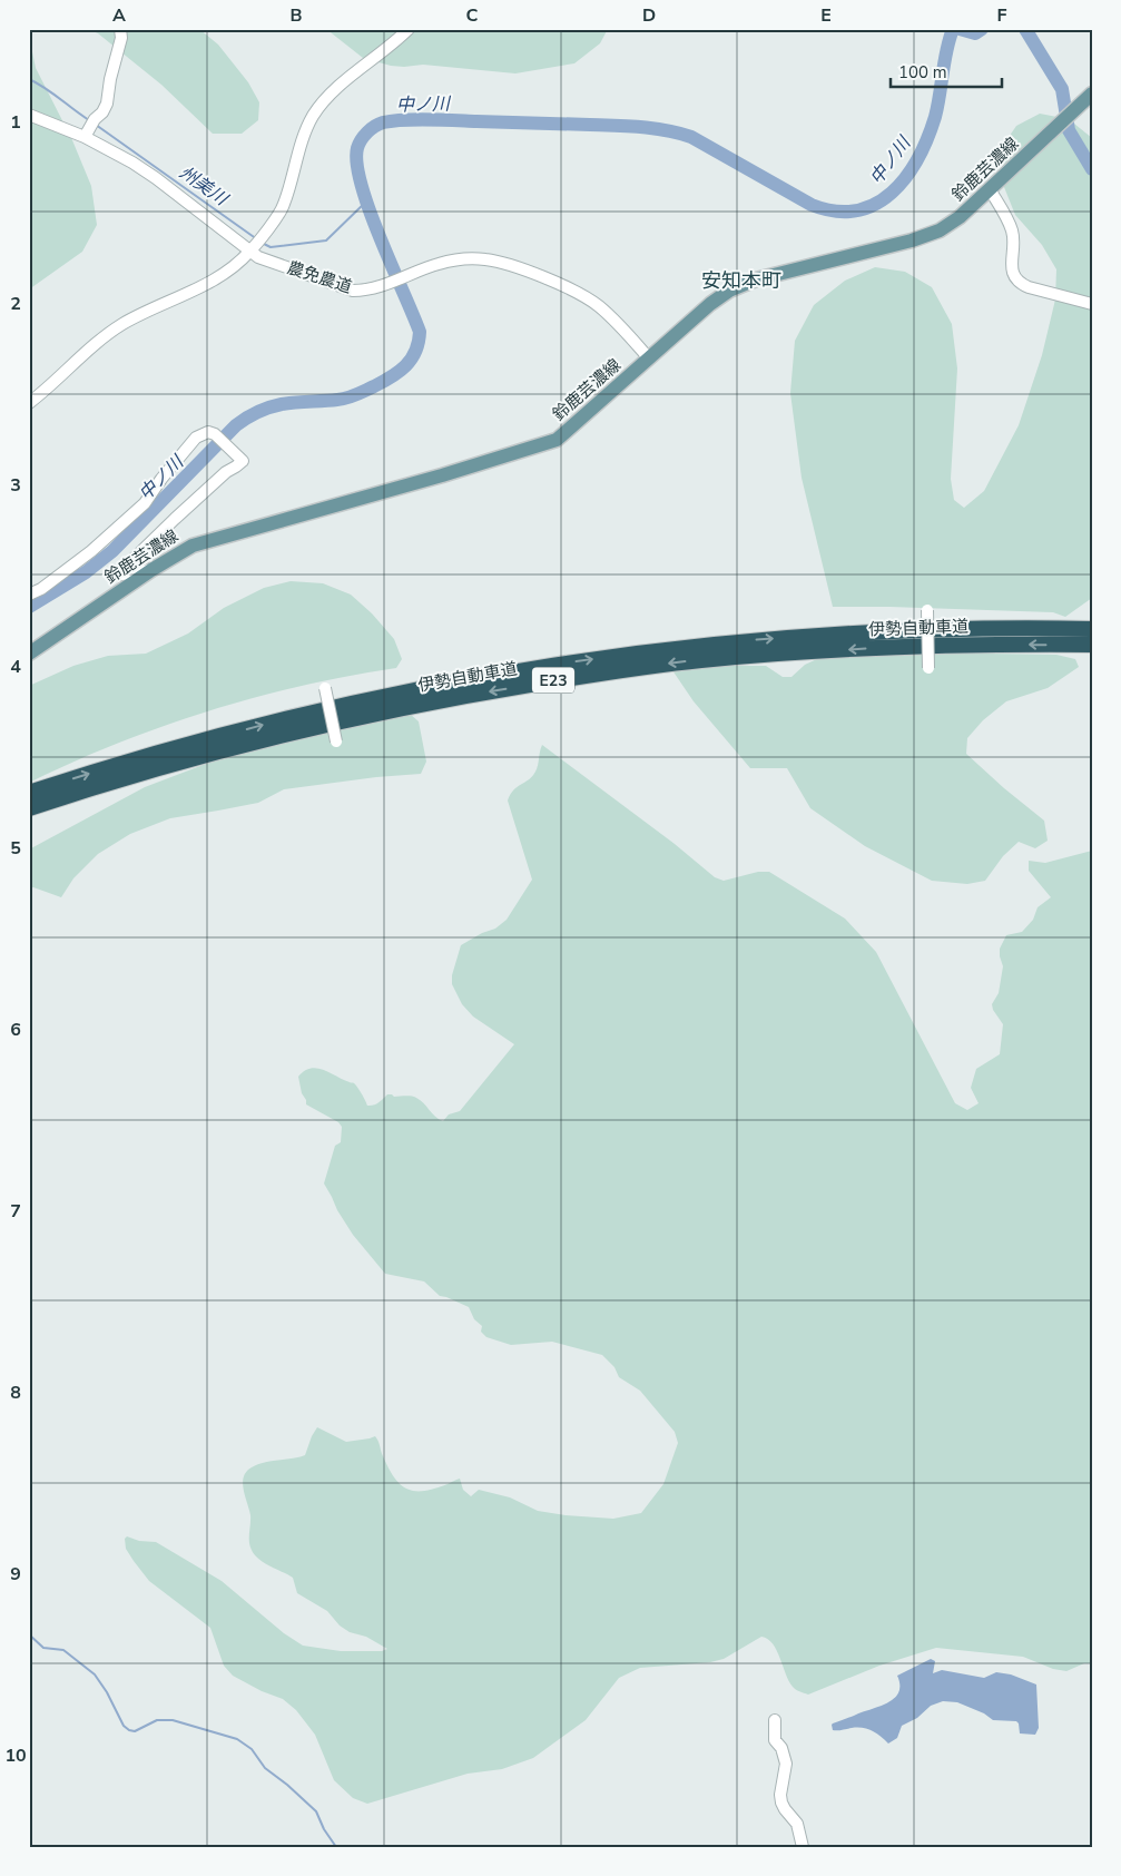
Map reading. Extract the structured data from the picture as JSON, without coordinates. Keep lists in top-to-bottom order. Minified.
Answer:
{"streets":{"highway":["伊勢自動車道","E23"],"main road":["鈴鹿芸濃線"],"street":["農免農道"]},"crossings":[["鈴鹿芸濃線","農免農道"]],"districts":["安知本町"],"water":["中ノ川","州美川"],"scale_bar":"100 m","grid":{"columns":["A","B","C","D","E","F"],"rows":["1","2","3","4","5","6","7","8","9","10"]}}
